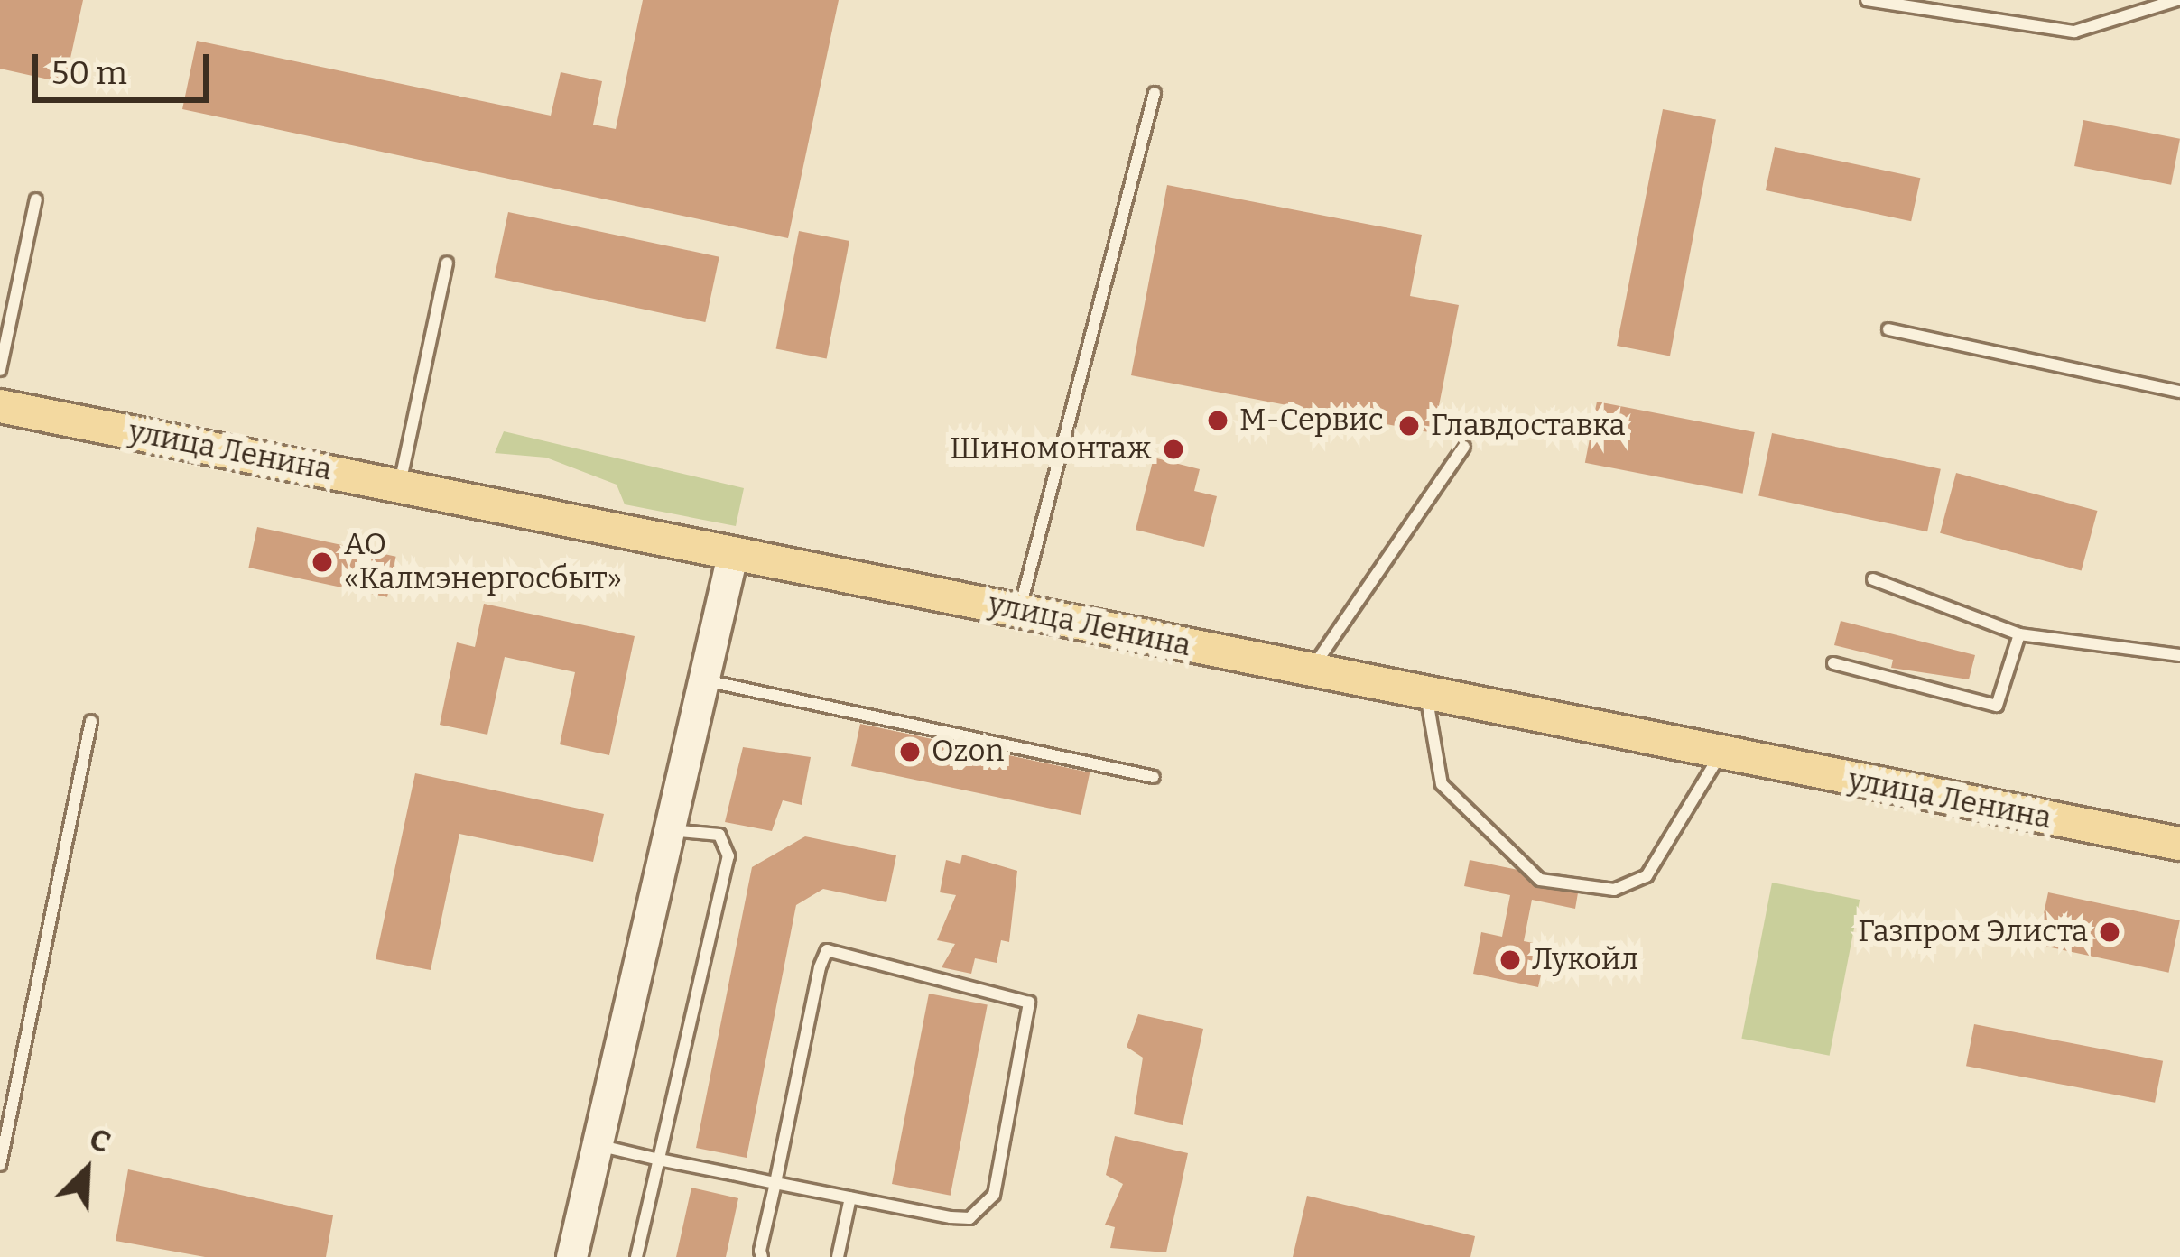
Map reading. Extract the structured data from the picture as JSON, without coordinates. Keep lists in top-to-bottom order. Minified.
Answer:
{"streets":{"main road":["улица Ленина"]},"places":["М-Сервис","Главдоставка","Шиномонтаж","АО «Калмэнергосбыт»","Ozon","Газпром Элиста","Лукойл"],"scale_bar":"50 m","north":"top right"}
